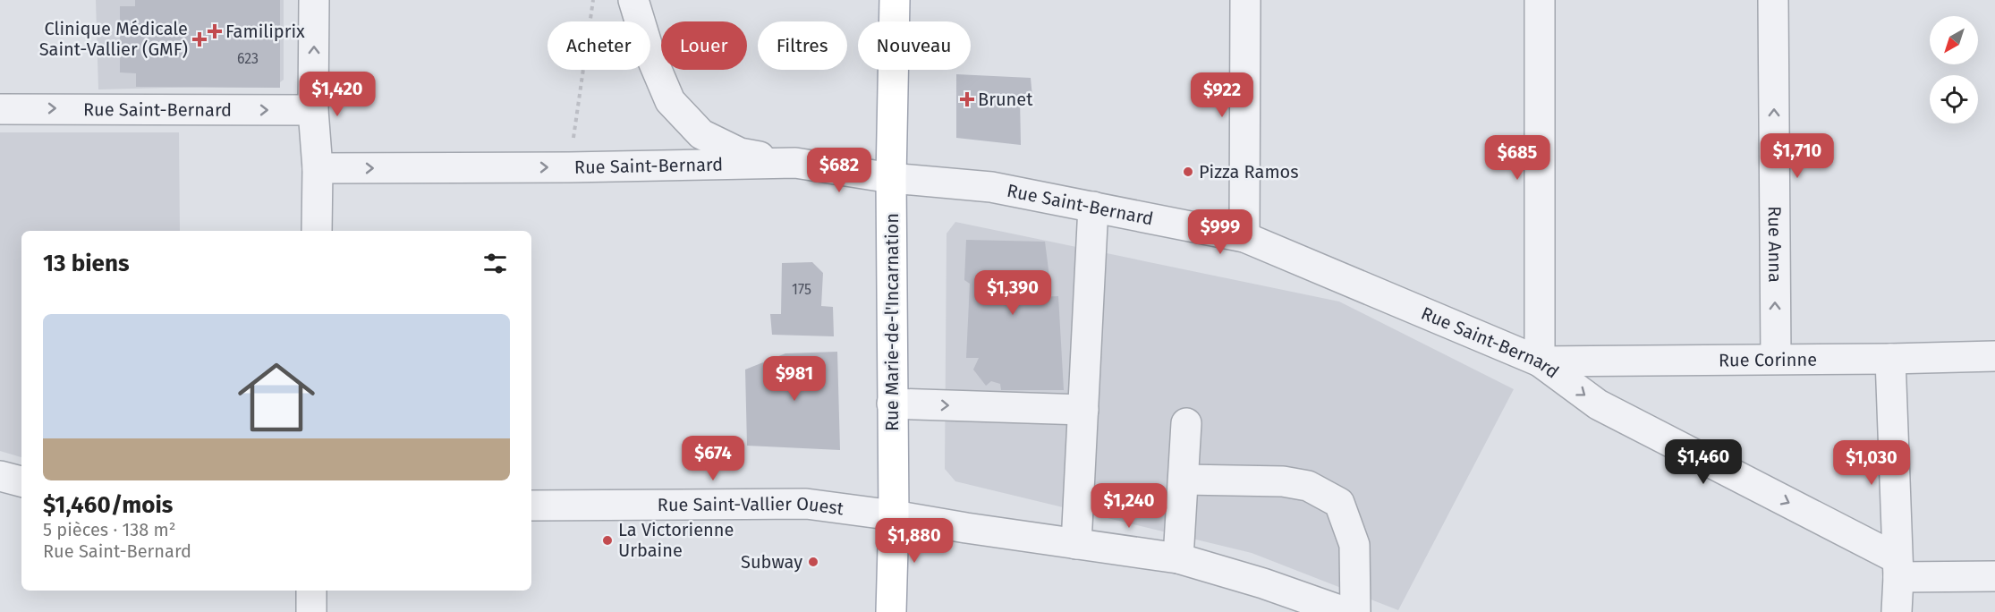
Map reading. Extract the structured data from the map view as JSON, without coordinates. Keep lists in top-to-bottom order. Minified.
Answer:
{"streets":{"main road":["Rue Marie-de-l'Incarnation"],"street":["Rue Saint-Bernard","Rue Anna","Rue Corinne","Rue Saint-Vallier Ouest"]},"crossings":[["Rue Saint-Bernard","Rue Marie-de-l'Incarnation"],["Rue Saint-Bernard","Rue Corinne"],["Rue Anna","Rue Corinne"],["Rue Marie-de-l'Incarnation","Rue Saint-Vallier Ouest"]],"one_way":["Rue Saint-Bernard"],"places":{"health":["Familiprix","Clinique Médicale Saint-Vallier (GMF)","Brunet"],"other":["Pizza Ramos","La Victorienne Urbaine","Subway"]},"house_numbers":["623","175"],"north":"bottom left","page":{"chip":["Acheter","Louer","Filtres","Nouveau"],"price":["$1,420","$922","$1,710","$685","$682","$999","$1,390","$981","$674","$1,460","$1,030","$1,240","$1,880"],"heading":"13 biens","list":[{"name":"$1,460/mois","note":"5 pièces · 138 m² · Rue Saint-Bernard"}]}}
